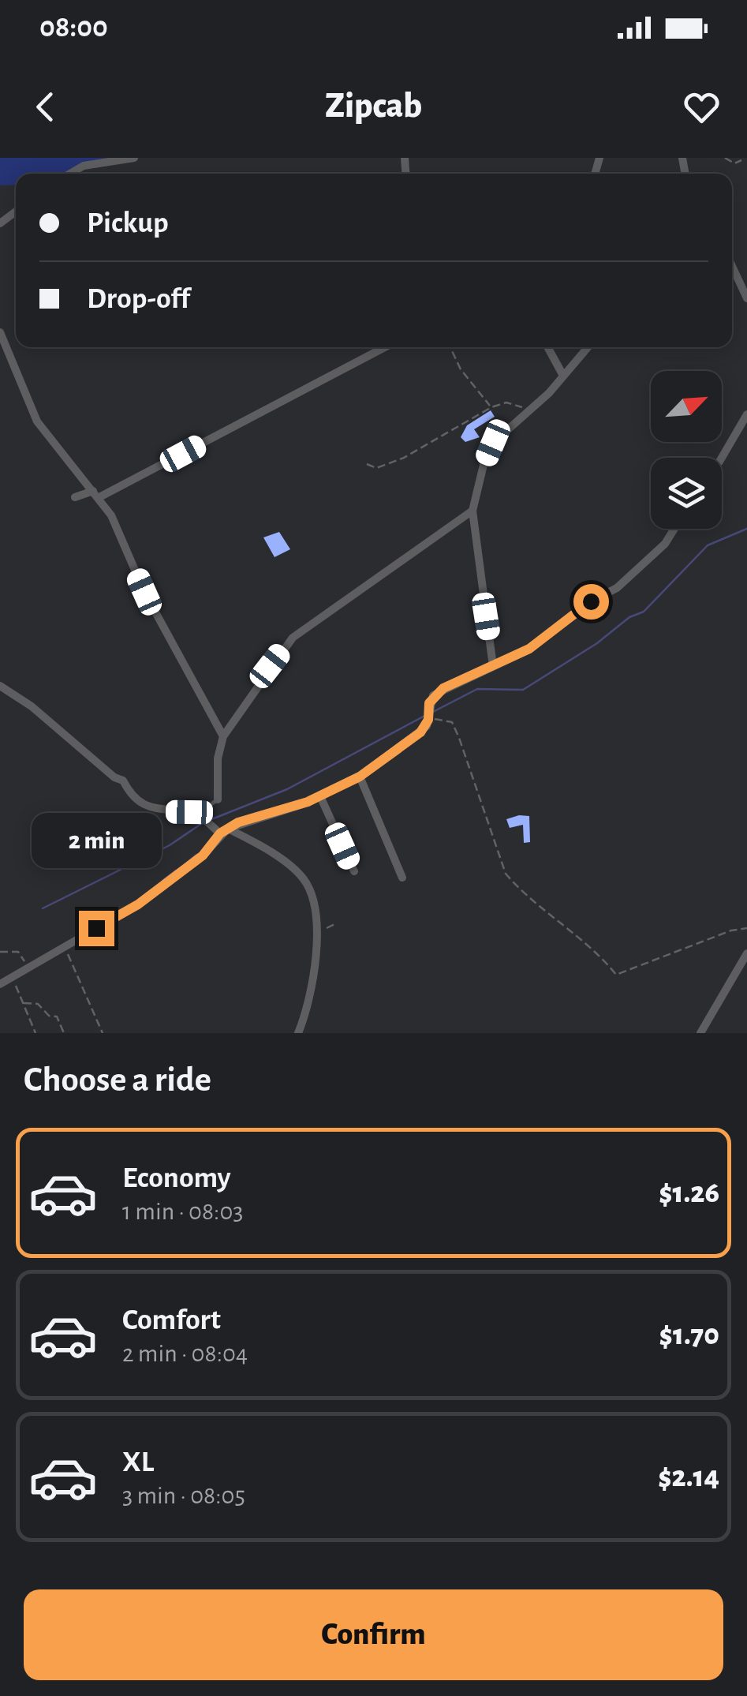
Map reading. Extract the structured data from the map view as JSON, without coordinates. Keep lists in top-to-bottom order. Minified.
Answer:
{"north":"top right","page":{"status":"08:00","header":"Zipcab","banner":["Pickup","Drop-off"],"bubble":"2 min","heading":"Choose a ride","list":[{"name":"Economy","note":"1 min · 08:03","value":"$1.26"},{"name":"Comfort","note":"2 min · 08:04","value":"$1.70"},{"name":"XL","note":"3 min · 08:05","value":"$2.14"}],"buttons":"Confirm"}}
